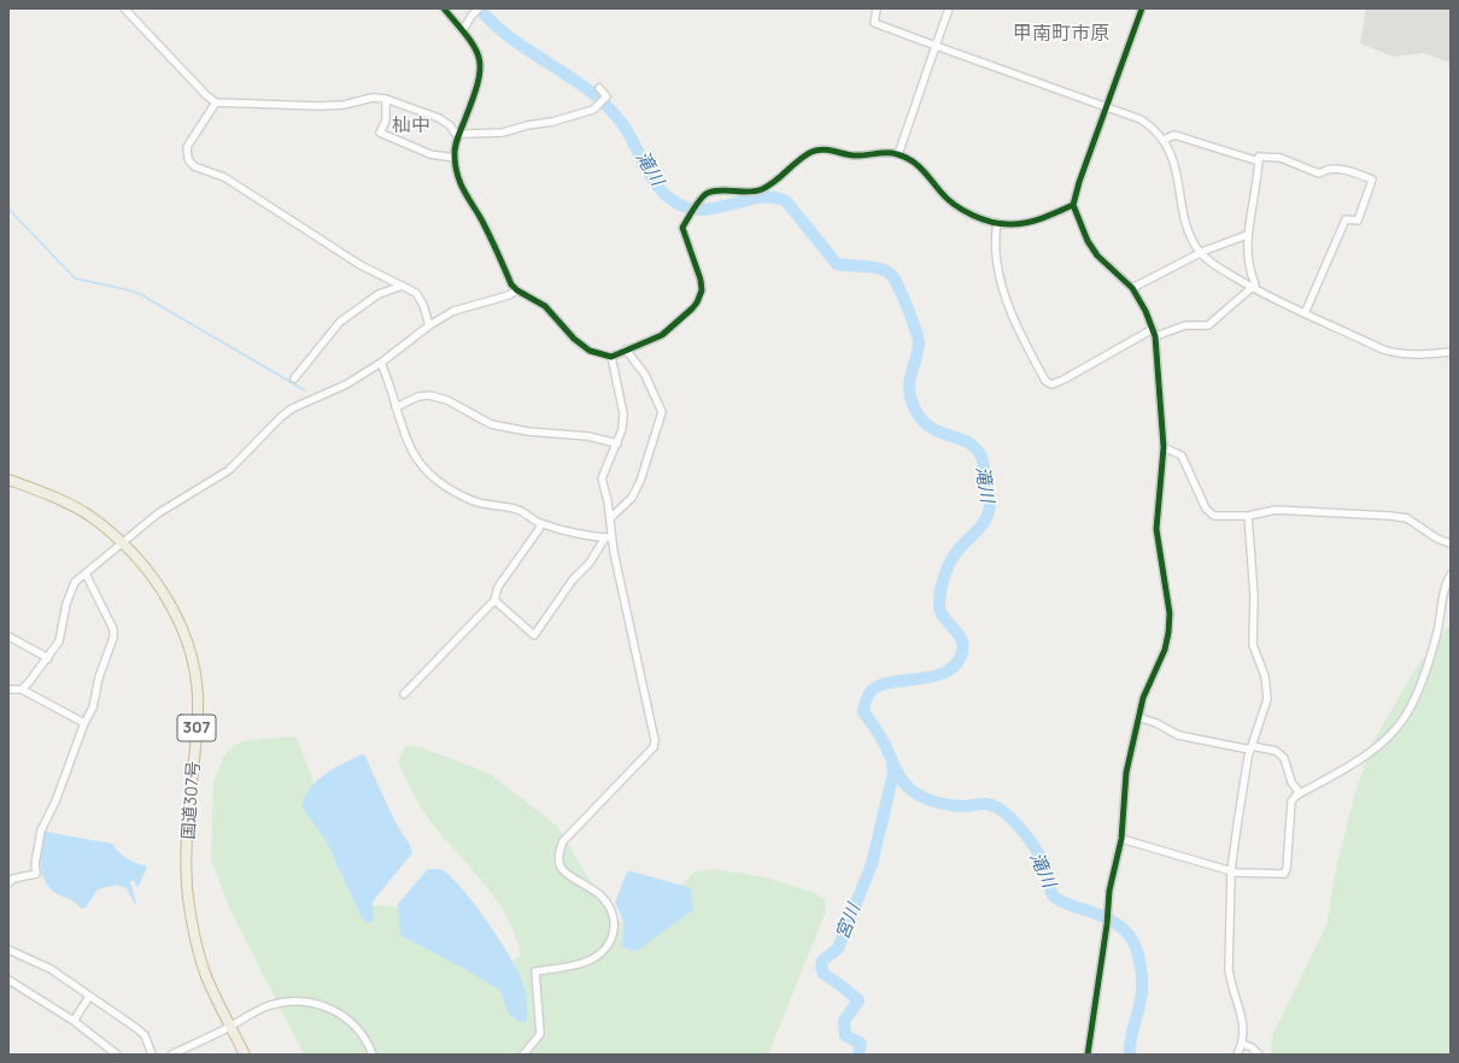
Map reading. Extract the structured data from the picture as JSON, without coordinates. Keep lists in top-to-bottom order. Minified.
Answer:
{"streets":{"highway":["307","国道307号"]},"districts":["甲南町市原","杣中"],"water":["滝川","宮川"]}
